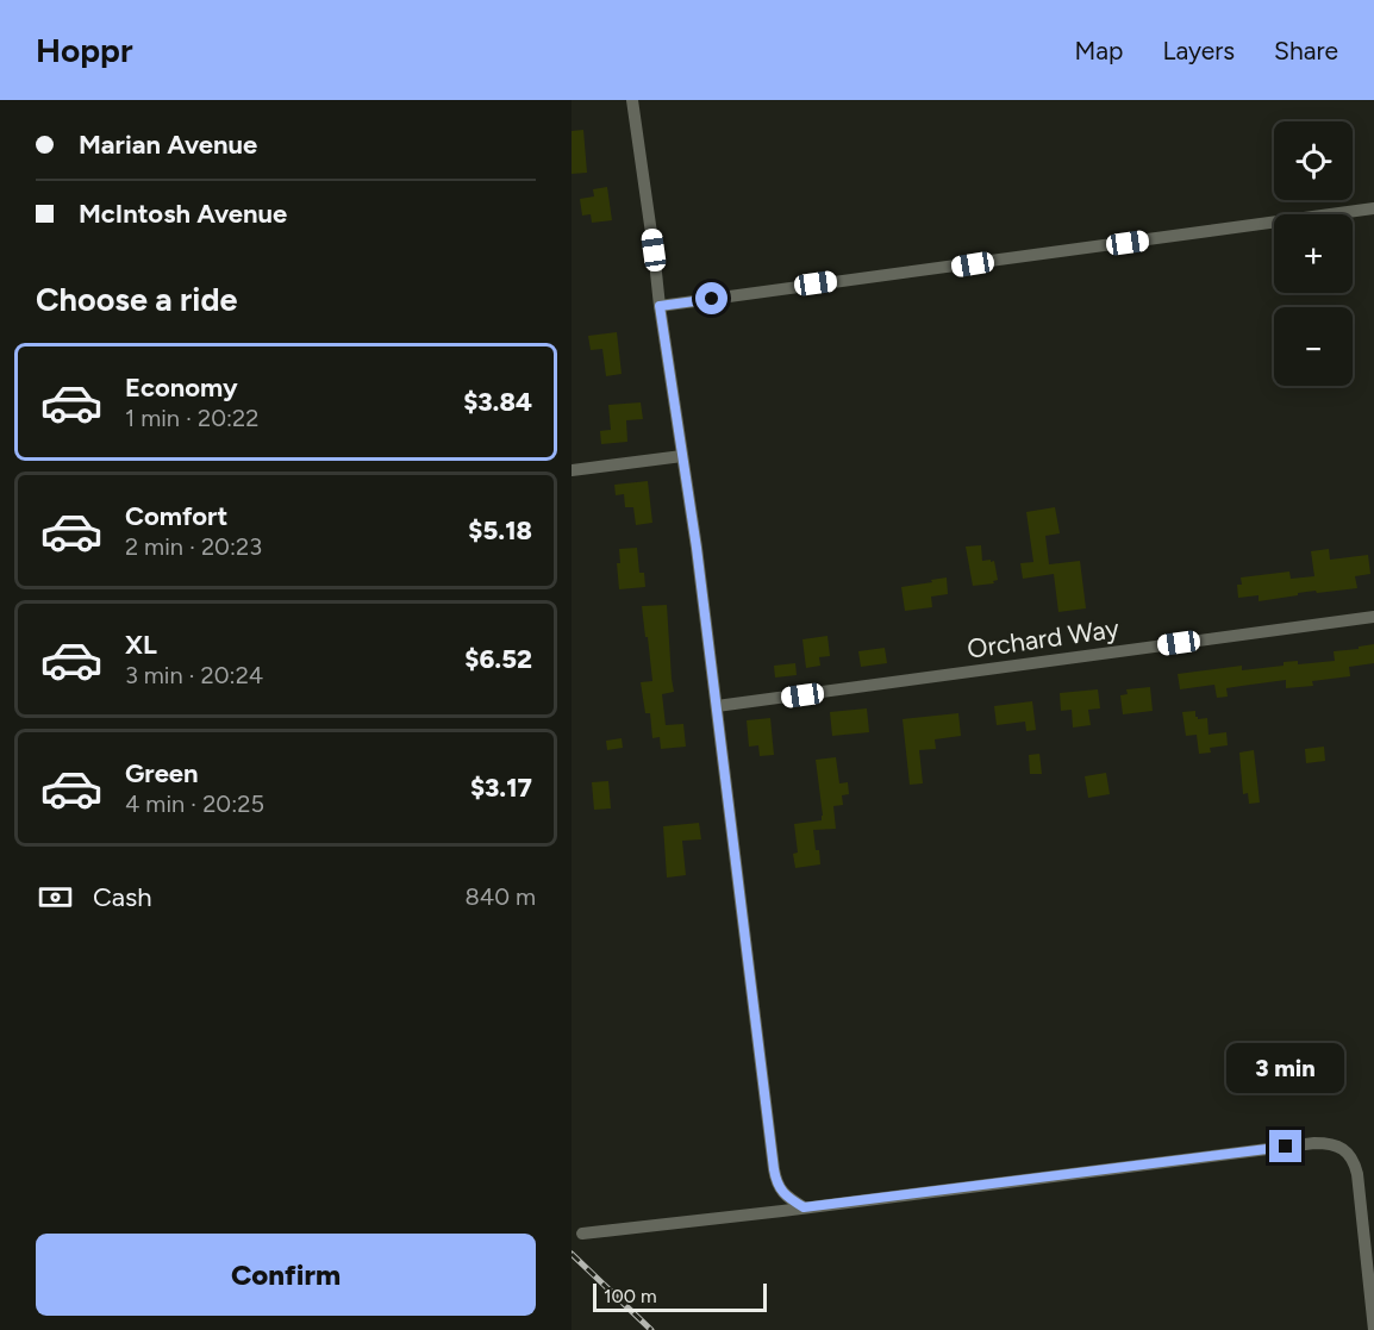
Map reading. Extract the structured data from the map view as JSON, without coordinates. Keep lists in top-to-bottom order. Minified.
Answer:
{"streets":{"street":["Orchard Way"]},"scale_bar":"100 m","page":{"header":"Hoppr","nav":["Map","Layers","Share"],"banner":["Marian Avenue","McIntosh Avenue"],"map_buttons":["+","−"],"heading":"Choose a ride","list":[{"name":"Economy","note":"1 min · 20:22","value":"$3.84"},{"name":"Comfort","note":"2 min · 20:23","value":"$5.18"},{"name":"XL","note":"3 min · 20:24","value":"$6.52"},{"name":"Green","note":"4 min · 20:25","value":"$3.17"}],"pay":["Cash","840 m"],"bubble":"3 min","buttons":"Confirm","scale":"100 m"}}
